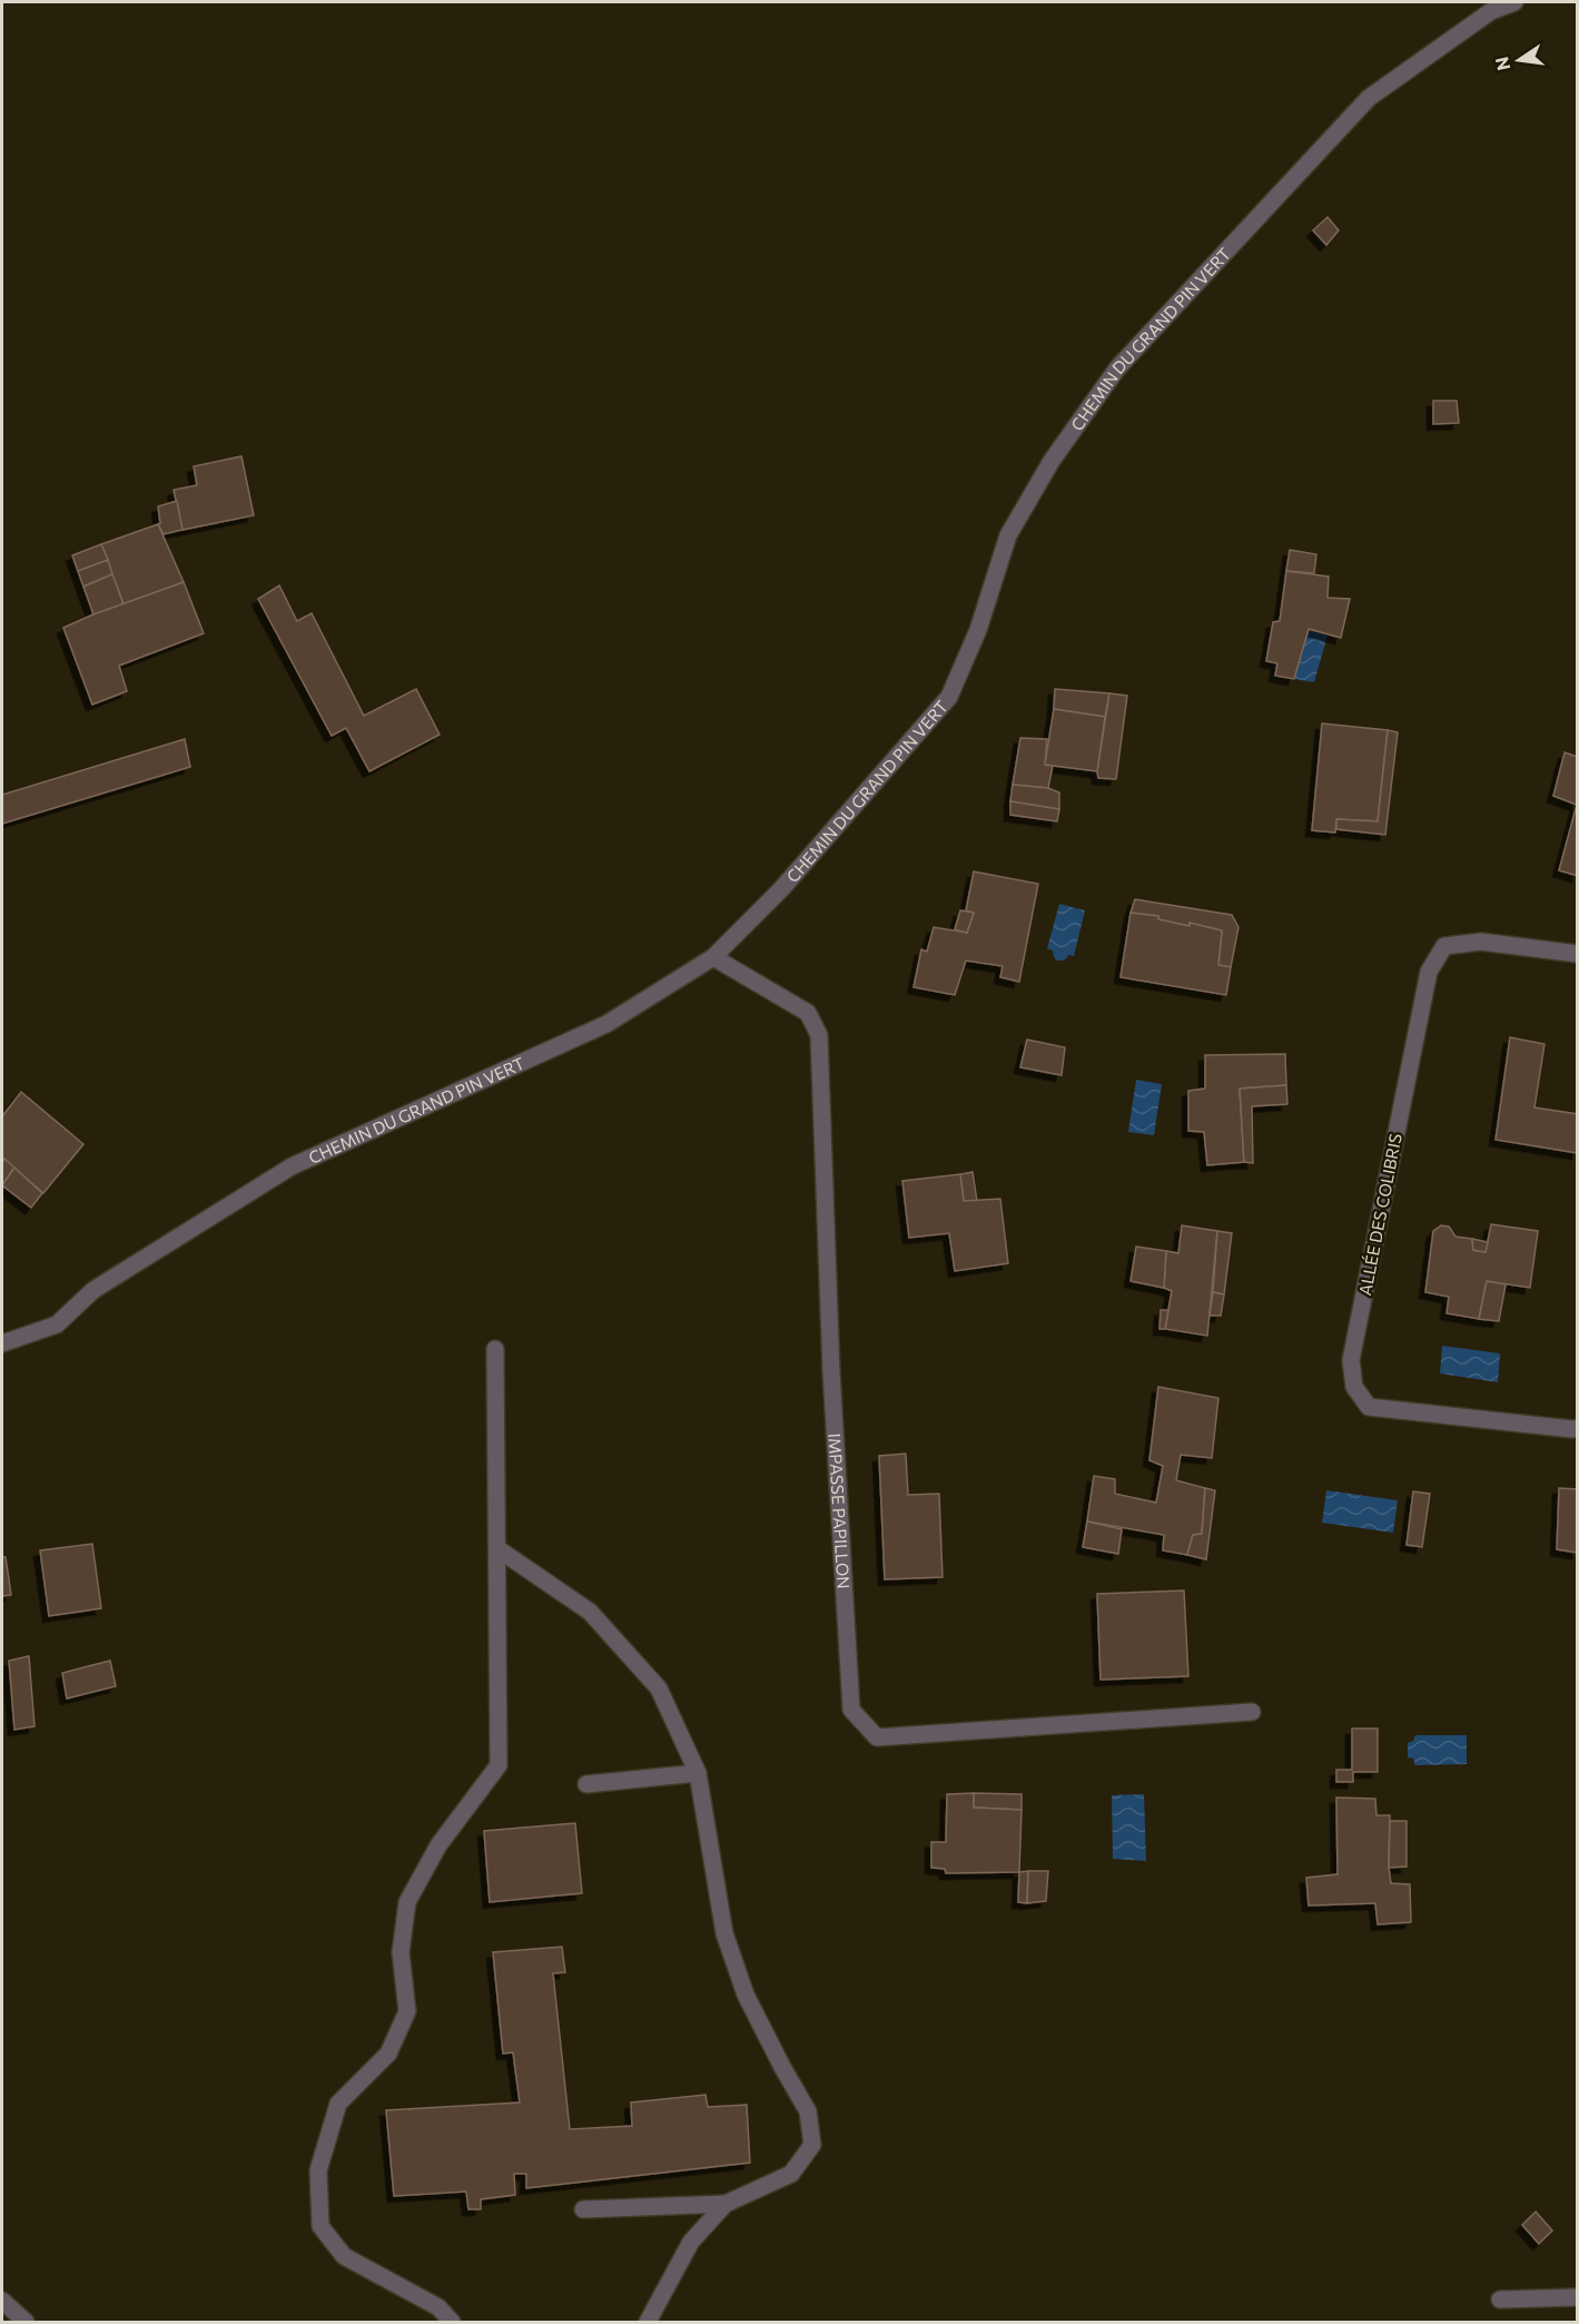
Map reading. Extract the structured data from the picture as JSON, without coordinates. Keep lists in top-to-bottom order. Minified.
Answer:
{"streets":{"street":["CHEMIN DU GRAND PIN VERT","ALLÉE DES COLIBRIS","IMPASSE PAPILLON"]},"crossings":[["CHEMIN DU GRAND PIN VERT","IMPASSE PAPILLON"]],"north":"left"}
